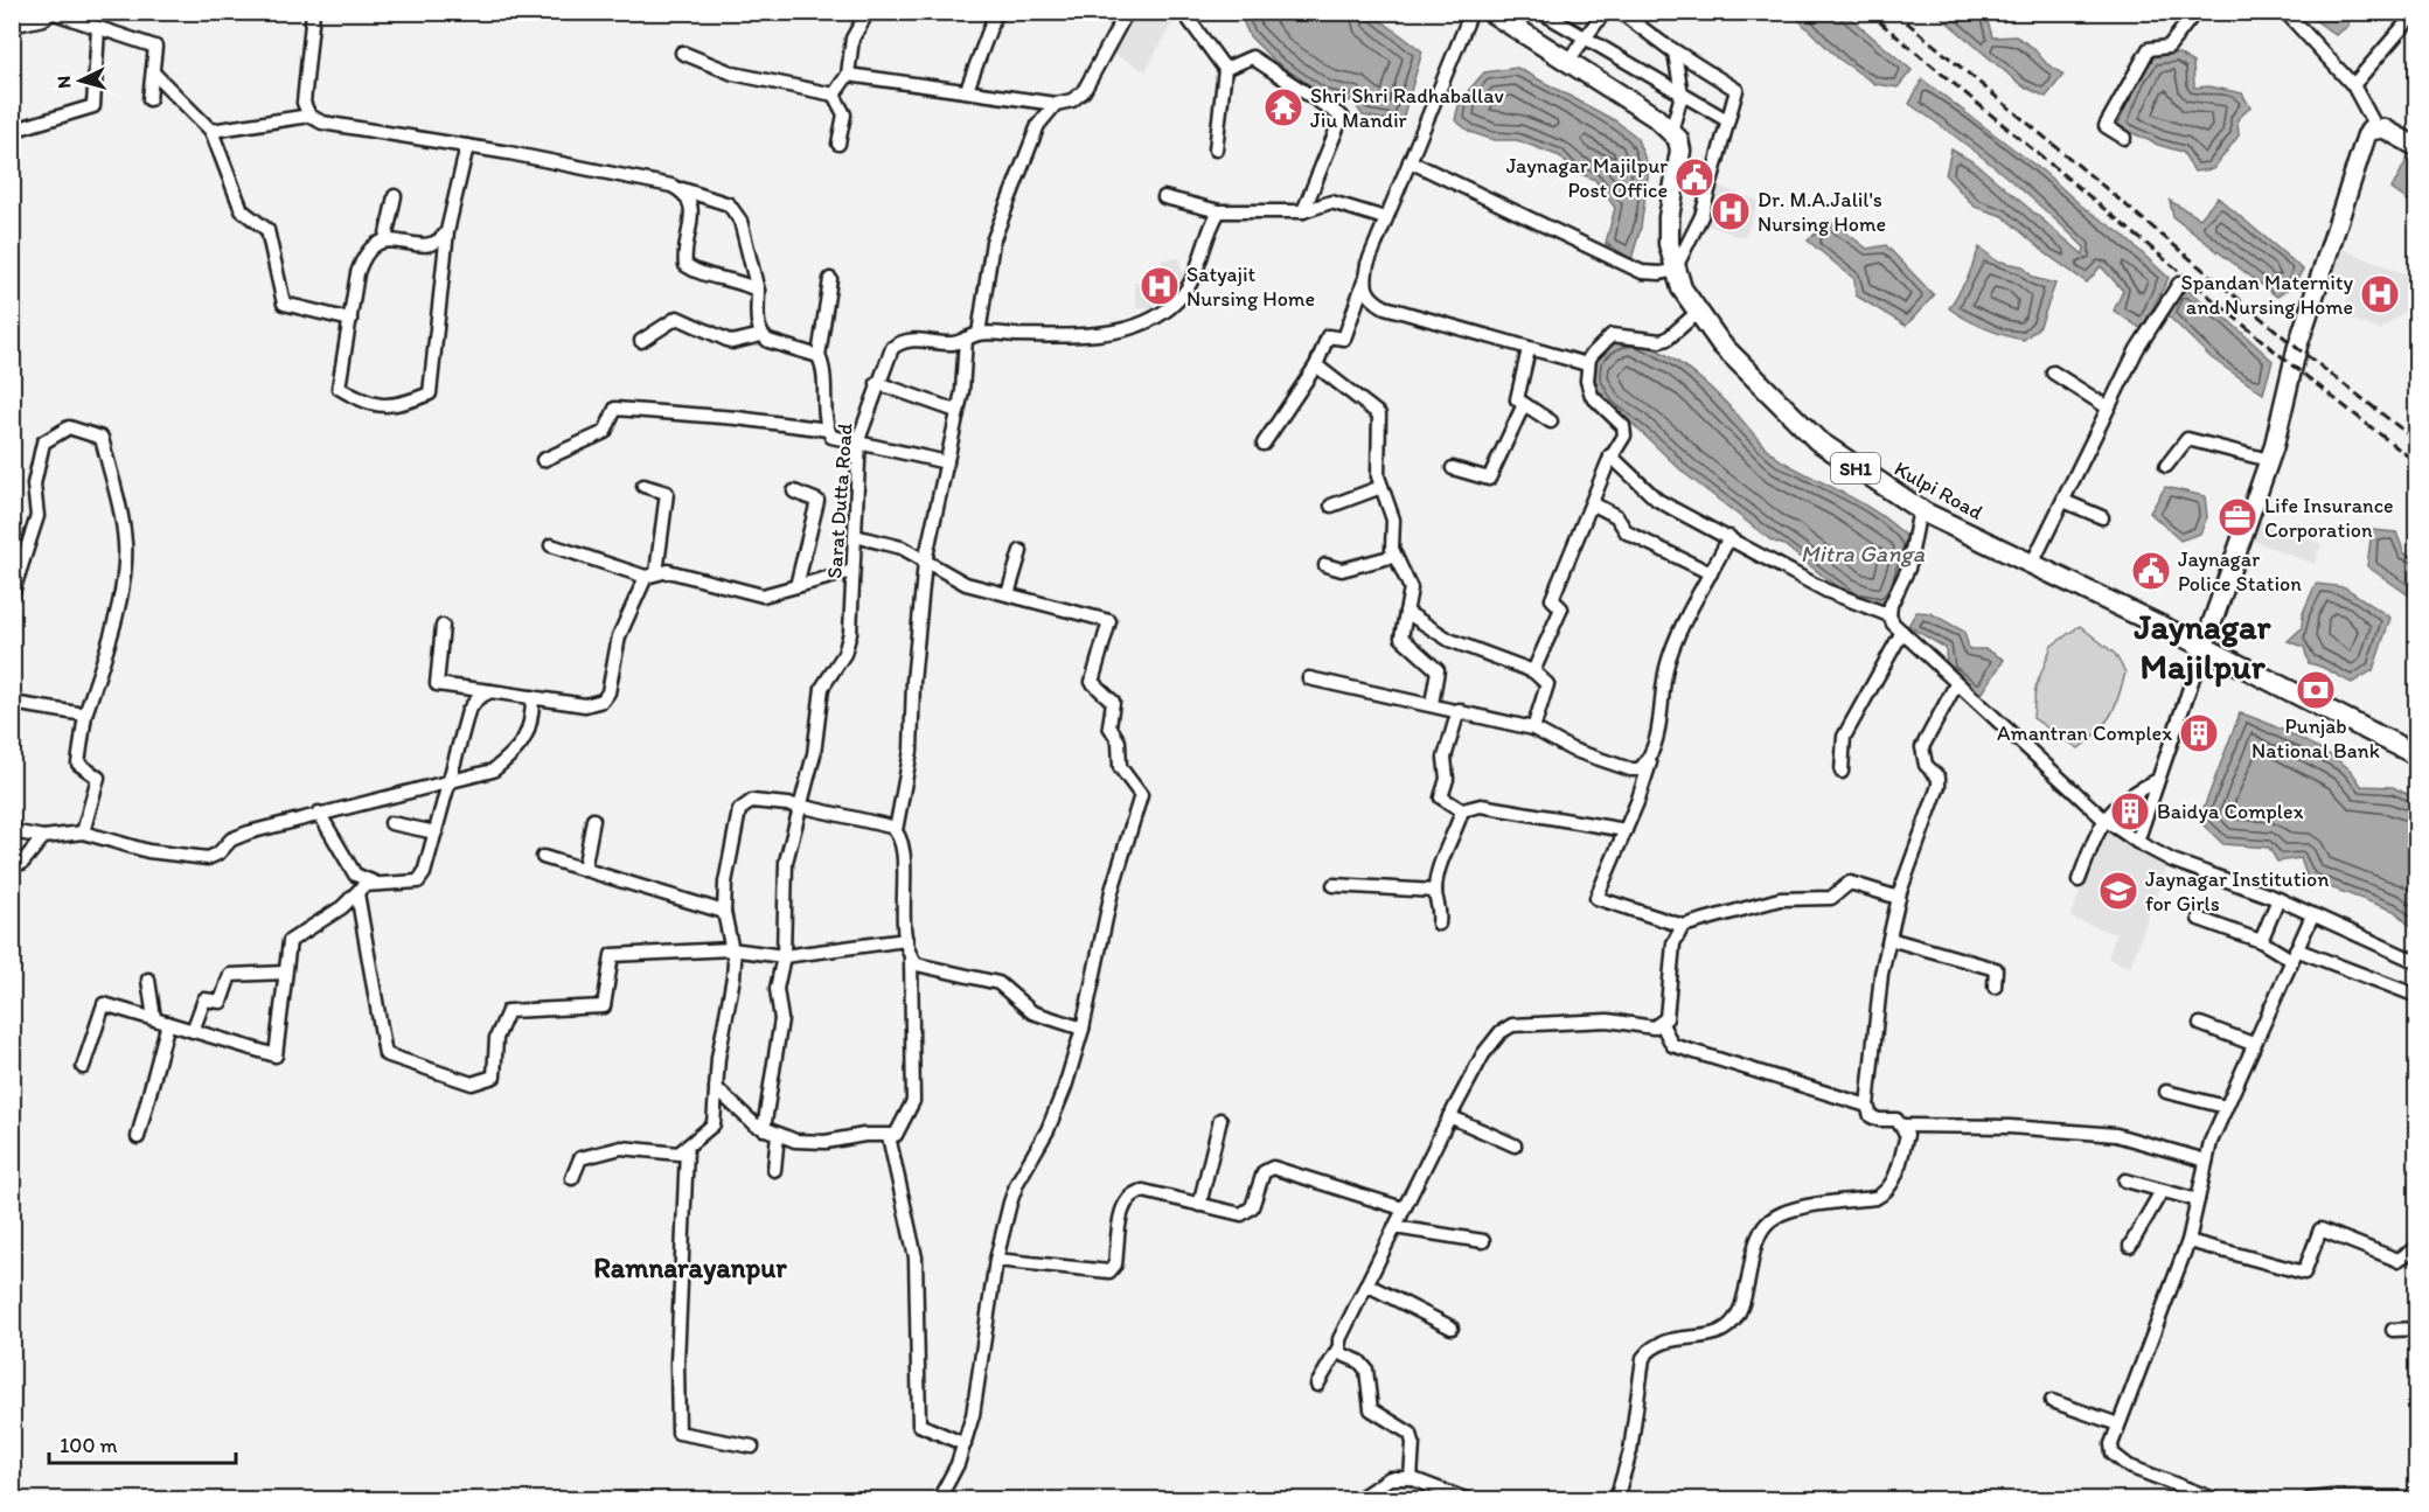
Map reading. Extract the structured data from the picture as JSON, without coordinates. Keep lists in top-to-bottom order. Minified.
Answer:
{"streets":{"main road":["SH1","Kulpi Road"],"street":["Sarat Dutta Road"]},"districts":["Jaynagar Majilpur","Ramnarayanpur"],"water":["Mitra Ganga"],"places":{"temple":["Shri Shri Radhaballav Jiu Mandir"],"public building":["Jaynagar Majilpur Post Office","Jaynagar Police Station"],"hospital":["Dr. M.A.Jalil's Nursing Home","Satyajit Nursing Home","Spandan Maternity and Nursing Home"],"office":["Life Insurance Corporation"],"bank":["Punjab National Bank"],"building":["Amantran Complex","Baidya Complex"],"school or university":["Jaynagar Institution for Girls"]},"scale_bar":"100 m","north":"left"}
